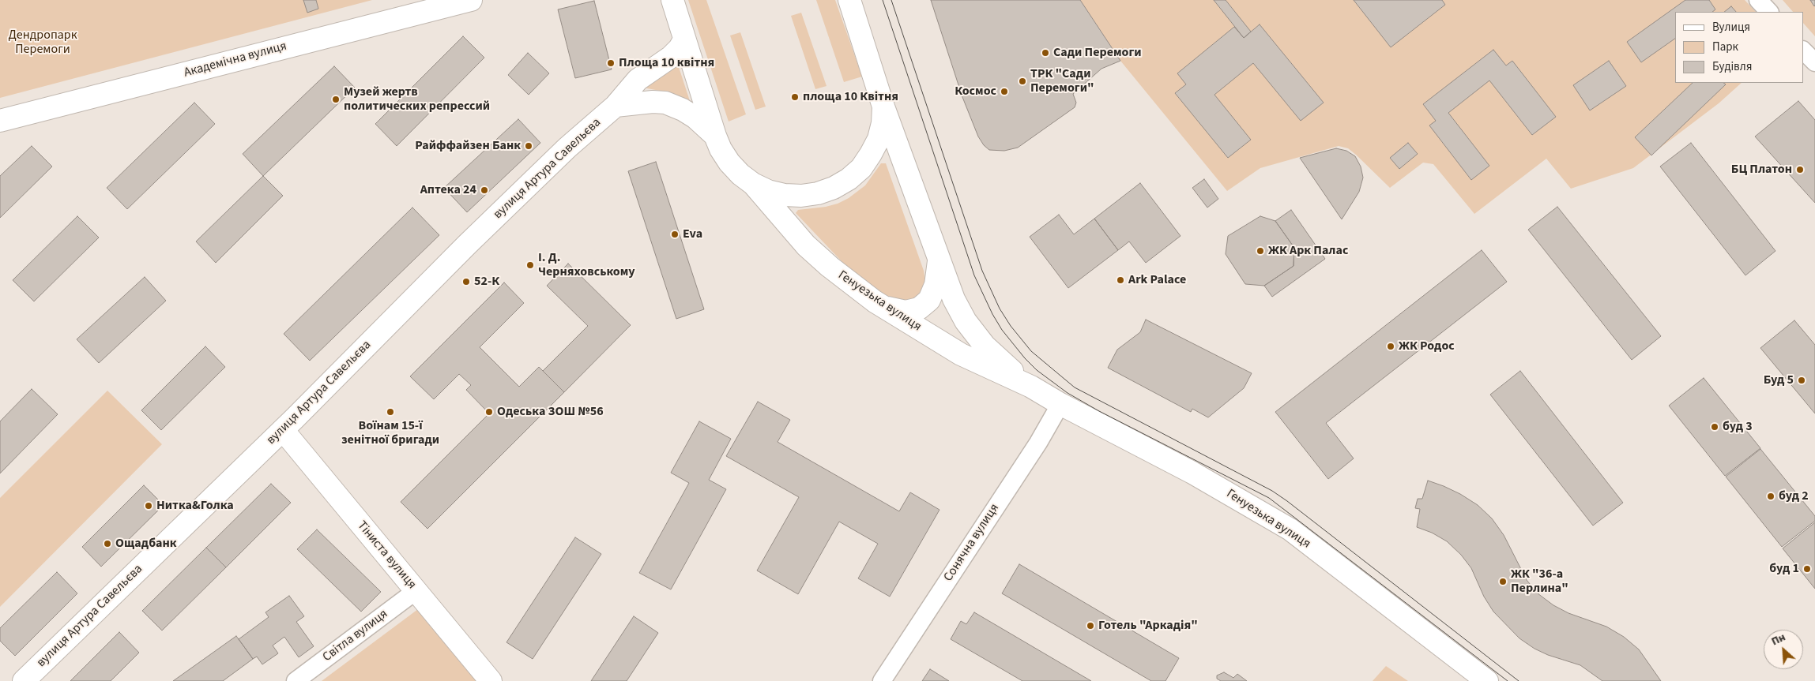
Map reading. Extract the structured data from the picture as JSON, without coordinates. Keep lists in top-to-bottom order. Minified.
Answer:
{"streets":{"main road":["Академічна вулиця","вулиця Артура Савельєва","Генуезька вулиця","Тіниста вулиця"],"street":["Сонячна вулиця","Світла вулиця"]},"crossings":[["вулиця Артура Савельєва","Тіниста вулиця"],["Генуезька вулиця","Сонячна вулиця"],["Тіниста вулиця","Світла вулиця"]],"parks":["Дендропарк Перемоги"],"places":["Сади Перемоги","Площа 10 квітня","ТРК \"Сади Перемоги\"","Космос","площа 10 Квітня","Музей жертв политических репрессий","Райффайзен Банк","БЦ Платон","Аптека 24","Eva","ЖК Арк Палас","І. Д. Черняховському","Ark Palace","52-К","ЖК Родос","Буд 5","Воїнам 15-ї зенітної бригади","Одеська ЗОШ №56","буд 3","буд 2","Нитка&Голка","Ощадбанк","буд 1","ЖК \"36-а Перлина\"","Готель \"Аркадія\""],"legend":["Вулиця","Парк","Будівля"],"north":"top left"}
